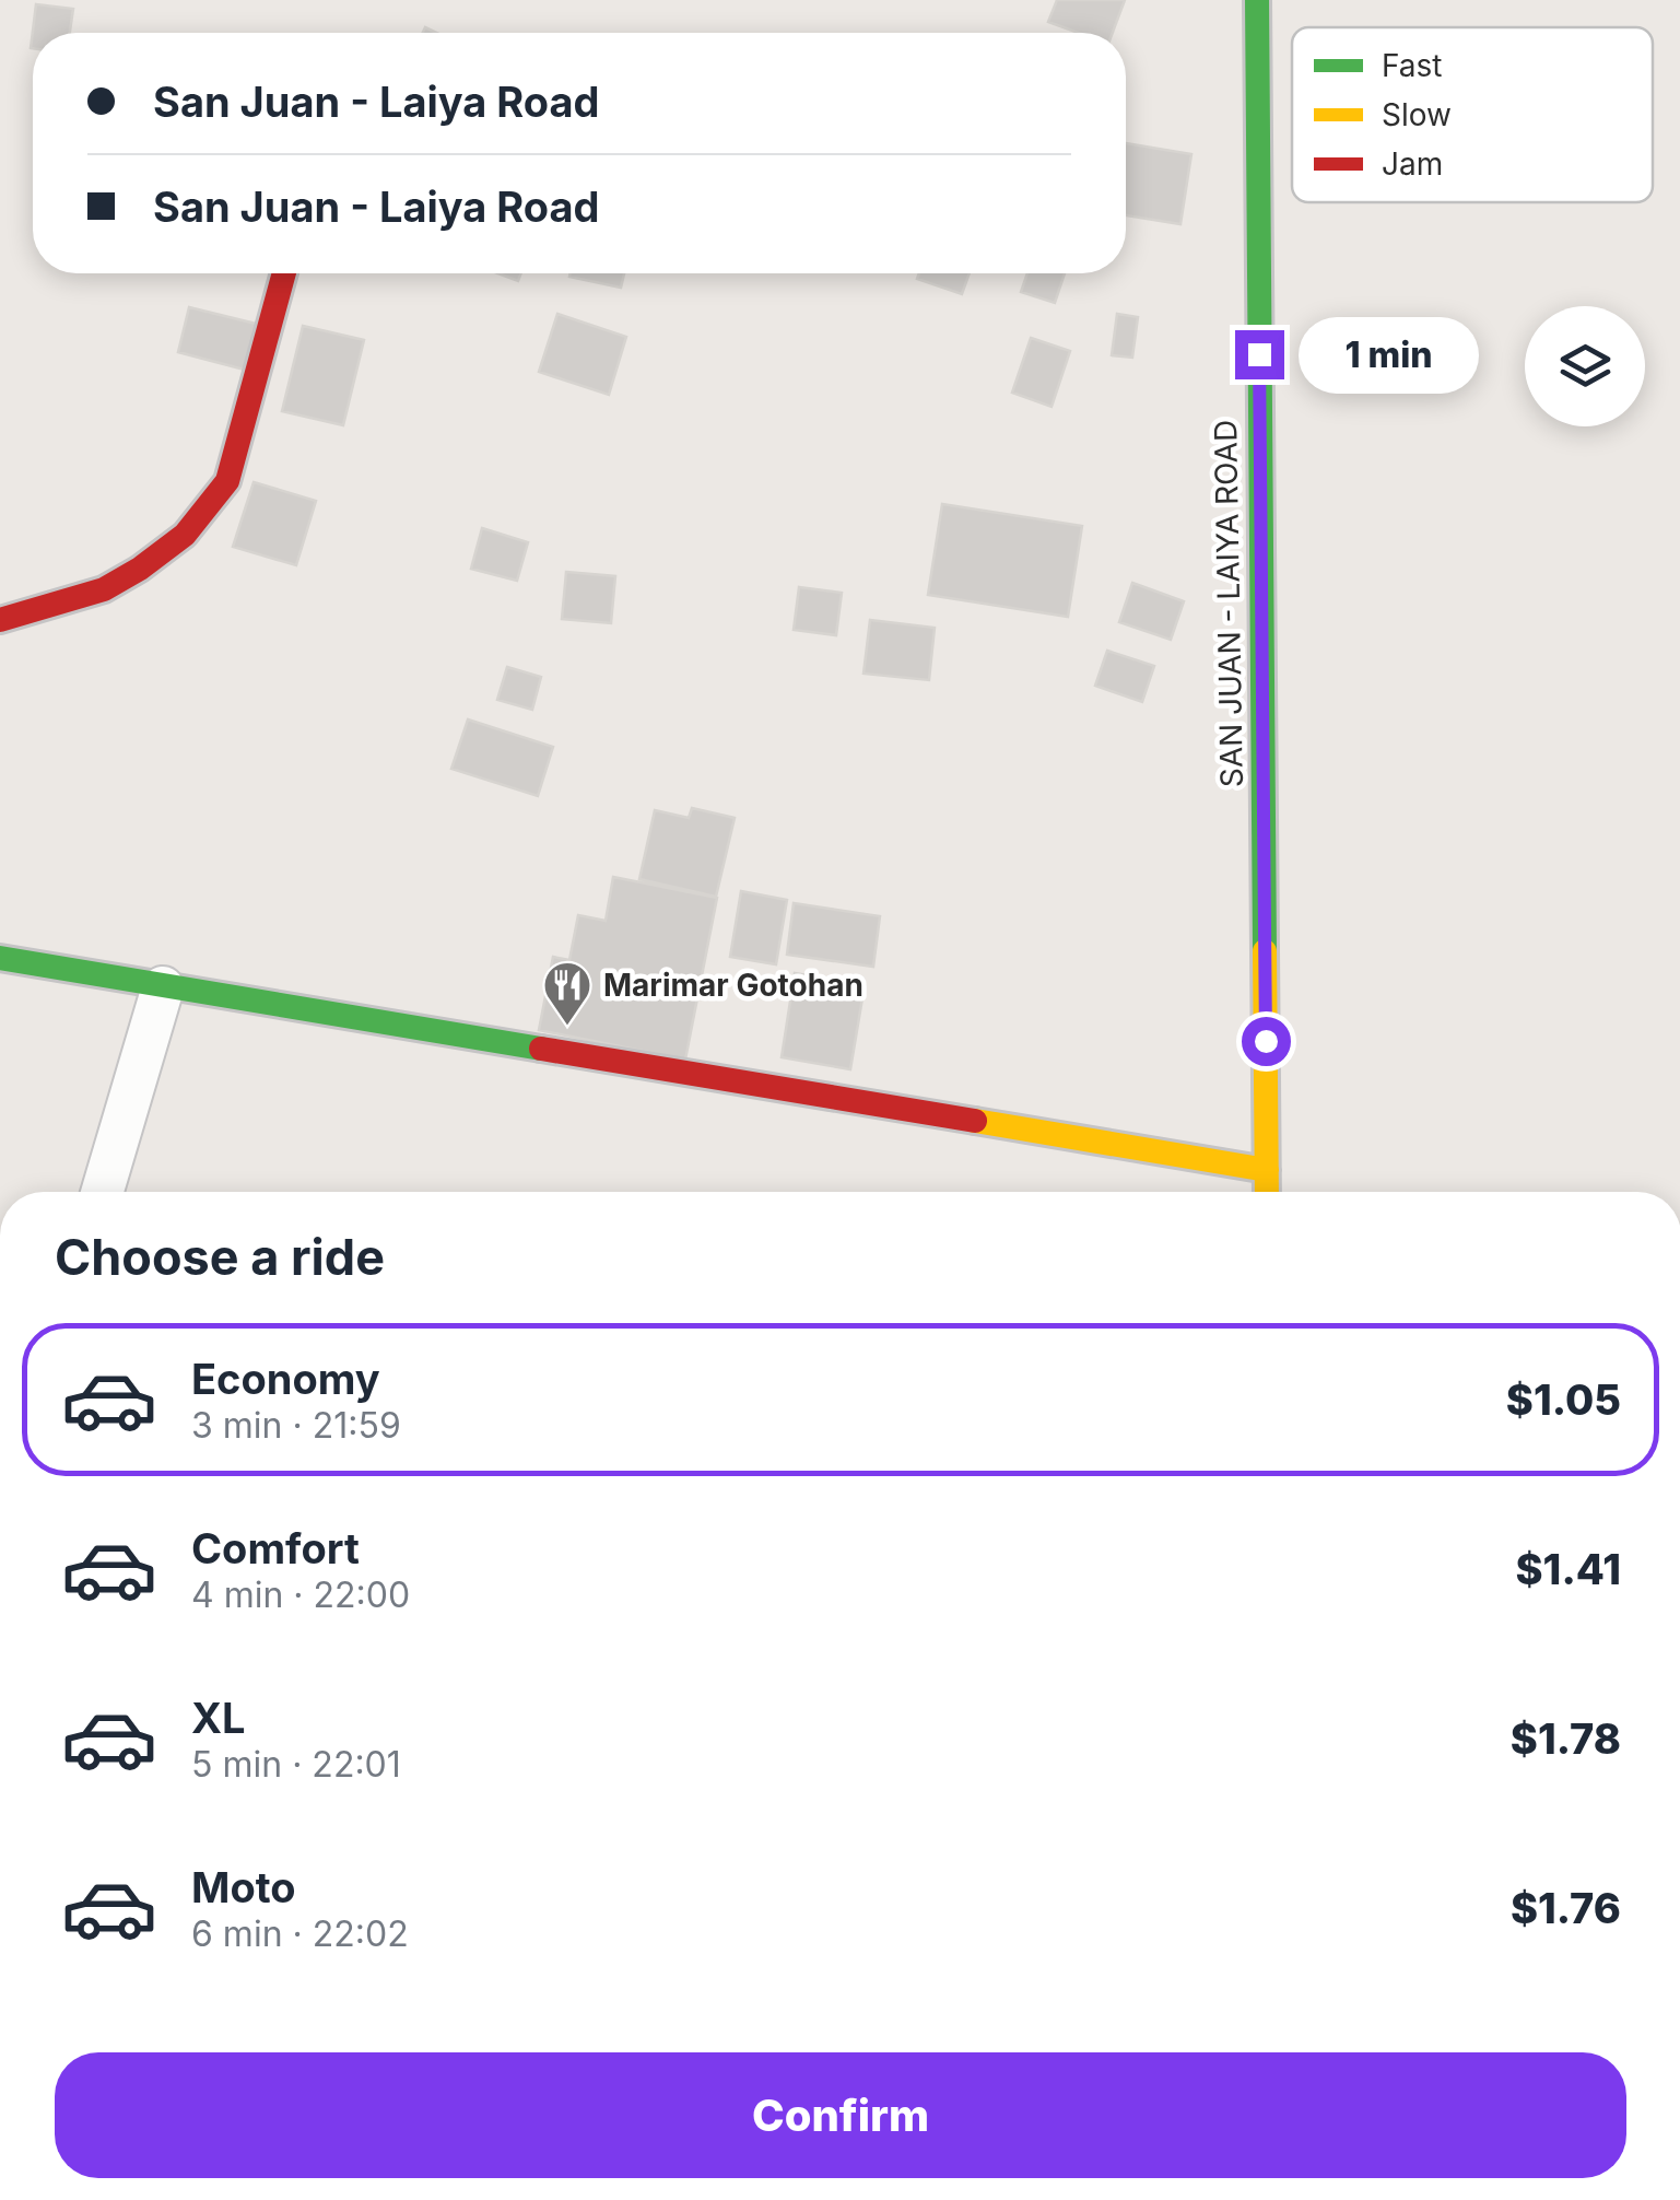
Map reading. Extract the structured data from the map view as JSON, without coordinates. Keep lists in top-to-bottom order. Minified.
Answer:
{"streets":{"street":["SAN JUAN - LAIYA ROAD"]},"places":{"restaurant":["Marimar Gotohan"]},"legend":["Fast","Slow","Jam"],"page":{"banner":["San Juan - Laiya Road","San Juan - Laiya Road"],"bubble":"1 min","heading":"Choose a ride","list":[{"name":"Economy","note":"3 min · 21:59","value":"$1.05"},{"name":"Comfort","note":"4 min · 22:00","value":"$1.41"},{"name":"XL","note":"5 min · 22:01","value":"$1.78"},{"name":"Moto","note":"6 min · 22:02","value":"$1.76"}],"buttons":"Confirm"}}
